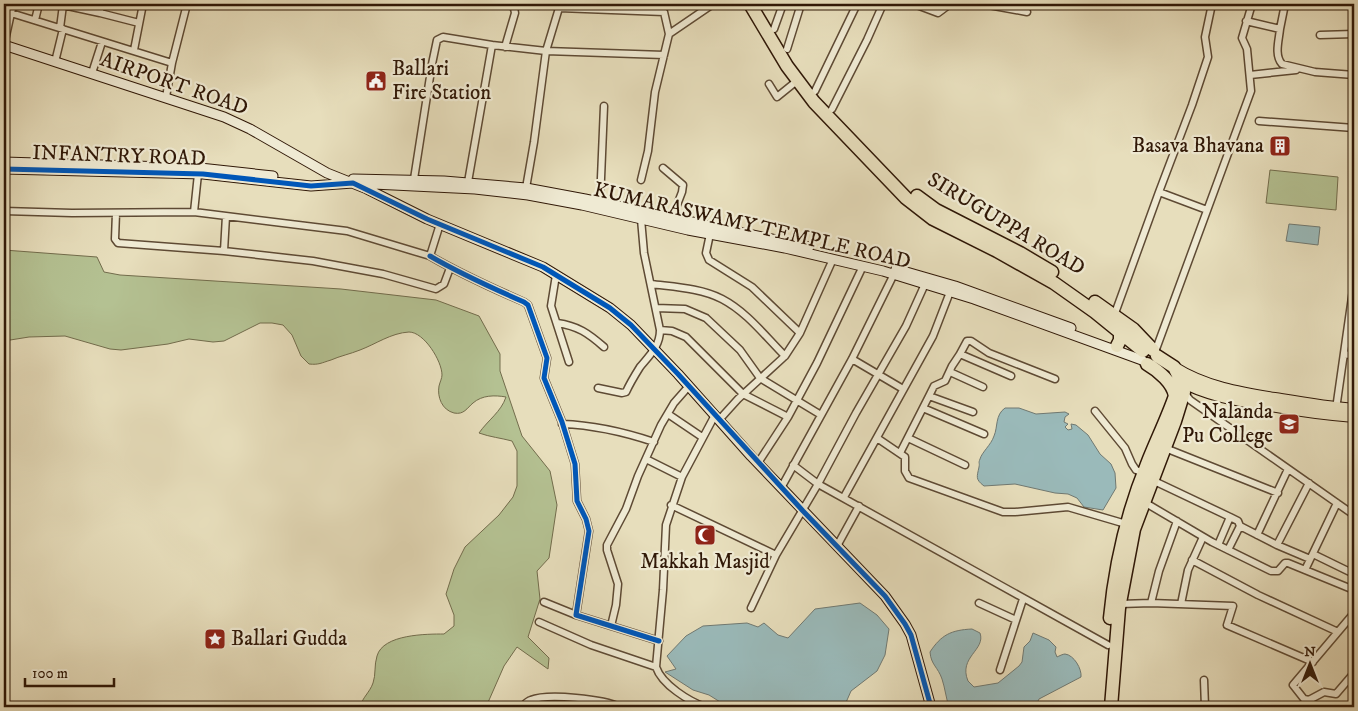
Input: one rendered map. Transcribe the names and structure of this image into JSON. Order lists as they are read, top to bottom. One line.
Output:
{"streets":{"highway":["SIRUGUPPA ROAD"],"main road":["AIRPORT ROAD","INFANTRY ROAD","KUMARASWAMY TEMPLE ROAD"]},"crossings":[["AIRPORT ROAD","INFANTRY ROAD"],["AIRPORT ROAD","KUMARASWAMY TEMPLE ROAD"],["INFANTRY ROAD","KUMARASWAMY TEMPLE ROAD"]],"places":{"public building":["Ballari Fire Station"],"building":["Basava Bhavana"],"school or university":["Nalanda Pu College"],"mosque":["Makkah Masjid"],"place":["Ballari Gudda"]},"scale_bar":"100 m","north":"top"}
